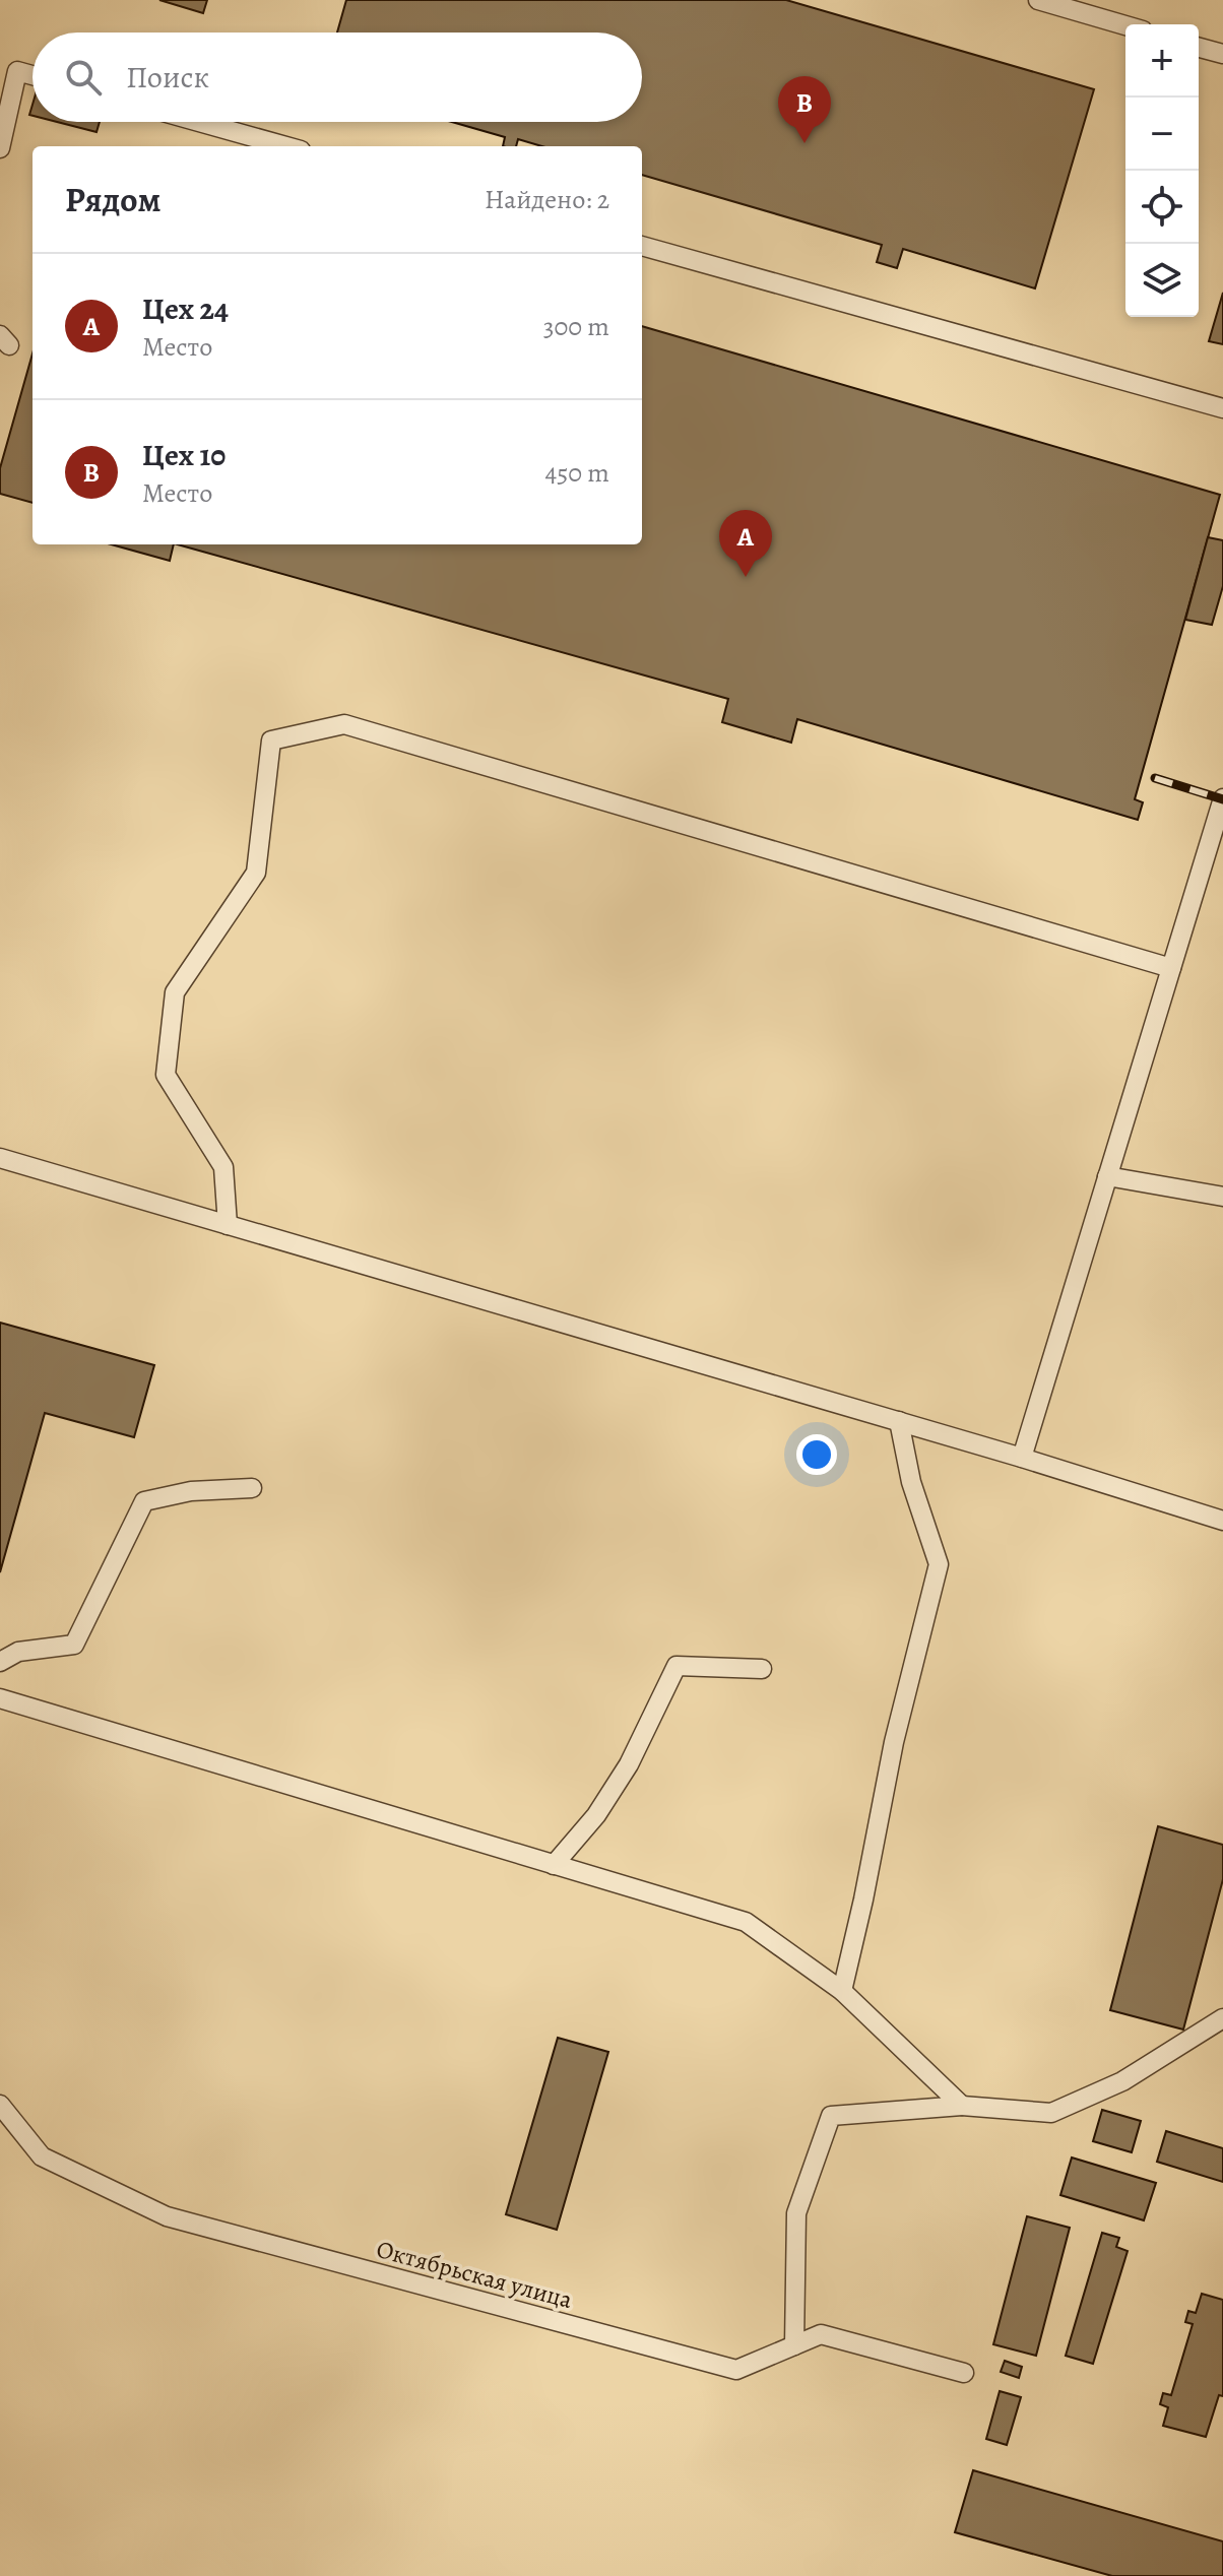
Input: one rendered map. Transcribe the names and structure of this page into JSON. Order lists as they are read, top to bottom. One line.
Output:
{"streets":{"street":["Октябрьская улица"]},"page":{"map_buttons":["+","−"],"search":"Поиск","pins":["B","A"],"heading":["Рядом","Найдено: 2"],"list":[{"mark":"A","name":"Цех 24","note":"Место","value":"300 m"},{"mark":"B","name":"Цех 10","note":"Место","value":"450 m"}]}}
